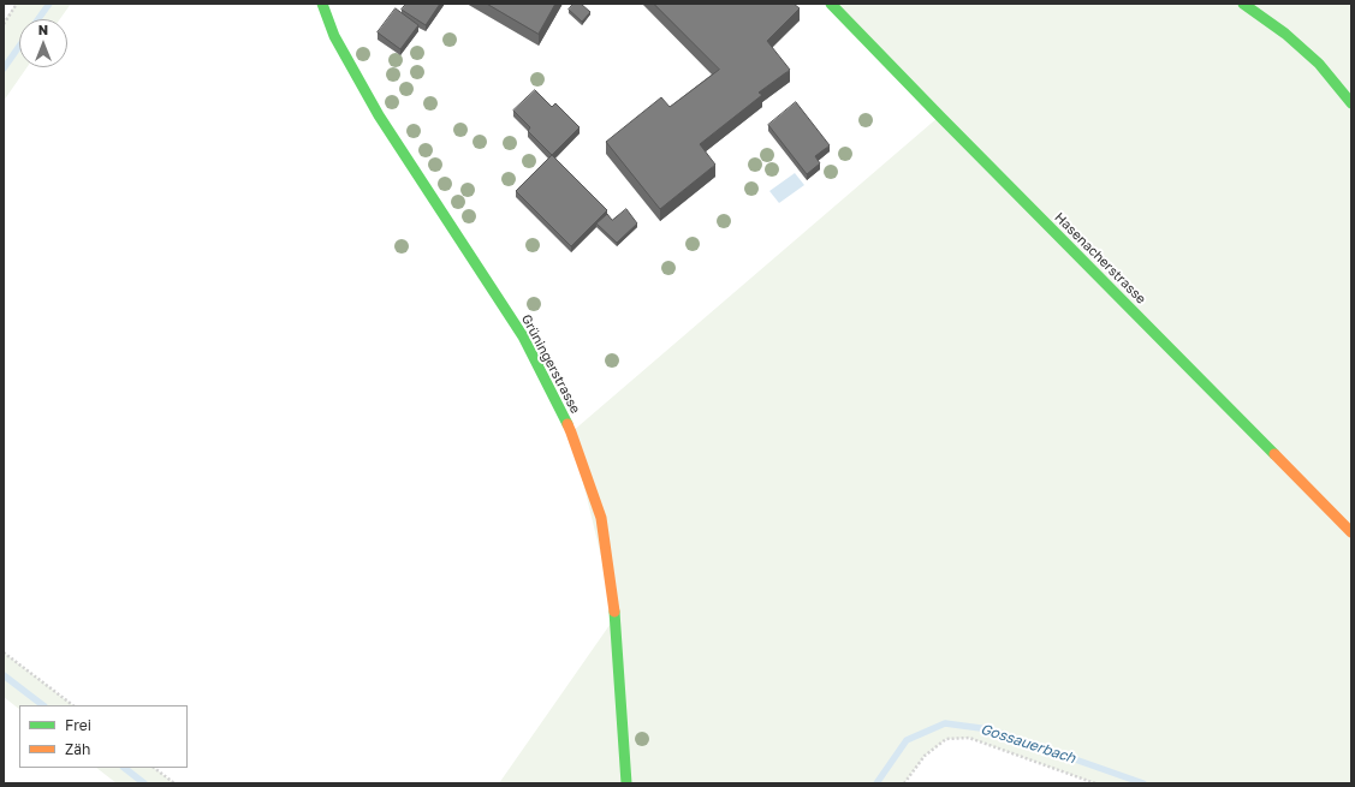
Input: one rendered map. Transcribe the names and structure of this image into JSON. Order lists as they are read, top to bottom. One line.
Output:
{"streets":{"street":["Hasenacherstrasse","Grüningerstrasse"]},"water":["Gossauerbach"],"legend":["Frei","Zäh"],"north":"top"}
